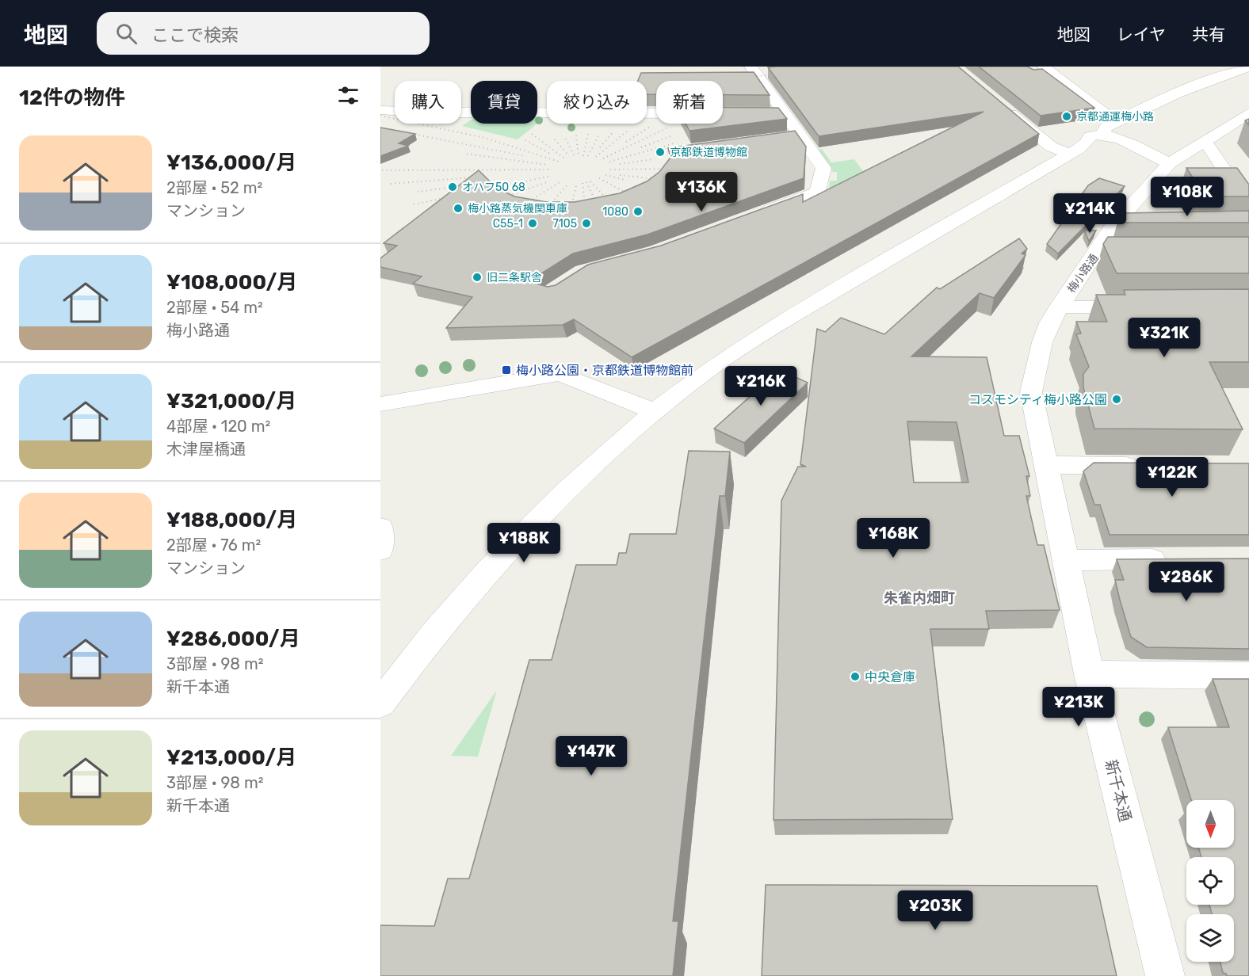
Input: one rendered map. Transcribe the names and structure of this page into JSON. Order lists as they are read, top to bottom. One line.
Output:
{"streets":{"street":["梅小路通","新千本通"]},"crossings":[["梅小路通","新千本通"]],"districts":["朱雀内畑町"],"places":{"other":["京都通運梅小路","京都鉄道博物館","オハフ50 68","梅小路蒸気機関車庫","1080","C55-1","7105","旧二条駅舎","コスモシティ梅小路公園","中央倉庫"],"transit":["梅小路公園・京都鉄道博物館前"]},"north":"bottom","page":{"header":"地図","search":"ここで検索","nav":["地図","レイヤ","共有"],"heading":"12件の物件","chip":["購入","賃貸","絞り込み","新着"],"list":[{"name":"¥136,000/月","note":"2部屋 · 52 m² · マンション"},{"name":"¥108,000/月","note":"2部屋 · 54 m² · 梅小路通"},{"name":"¥321,000/月","note":"4部屋 · 120 m² · 木津屋橋通"},{"name":"¥188,000/月","note":"2部屋 · 76 m² · マンション"},{"name":"¥286,000/月","note":"3部屋 · 98 m² · 新千本通"},{"name":"¥213,000/月","note":"3部屋 · 98 m² · 新千本通"}],"price":["¥136K","¥108K","¥214K","¥321K","¥216K","¥122K","¥168K","¥188K","¥286K","¥213K","¥147K","¥203K"]}}
